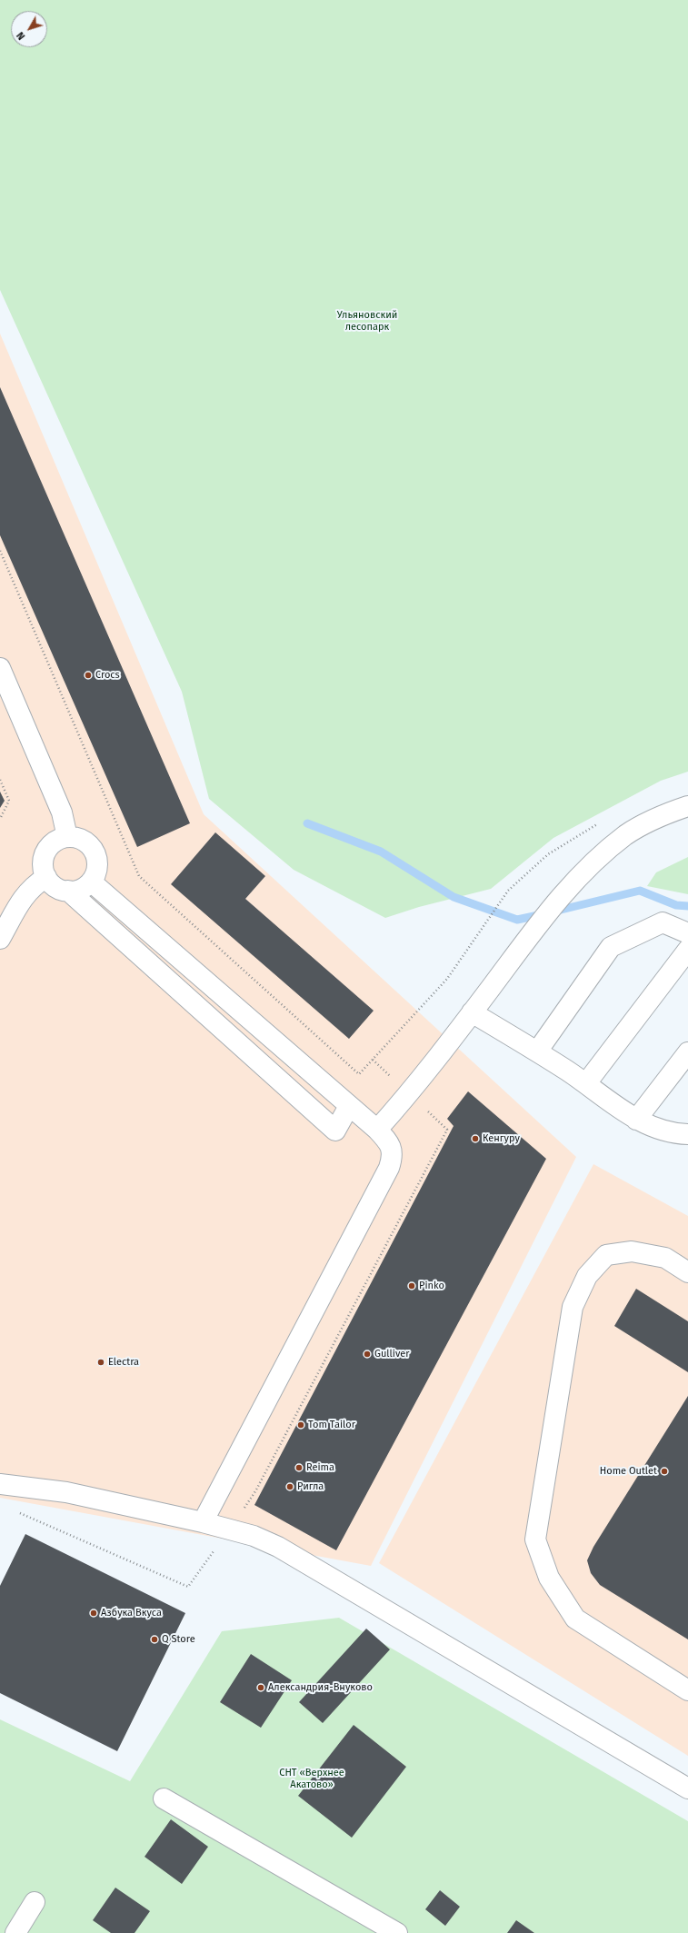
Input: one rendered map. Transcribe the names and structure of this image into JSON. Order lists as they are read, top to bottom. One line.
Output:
{"parks":["Ульяновский лесопарк","СНТ «Верхнее Акатово»"],"places":["Crocs","Кенгуру","Pinko","Gulliver","Electra","Tom Tailor","Reima","Home Outlet","Ригла","Азбука Вкуса","Q Store","Александрия-Внуково"],"north":"bottom left"}
